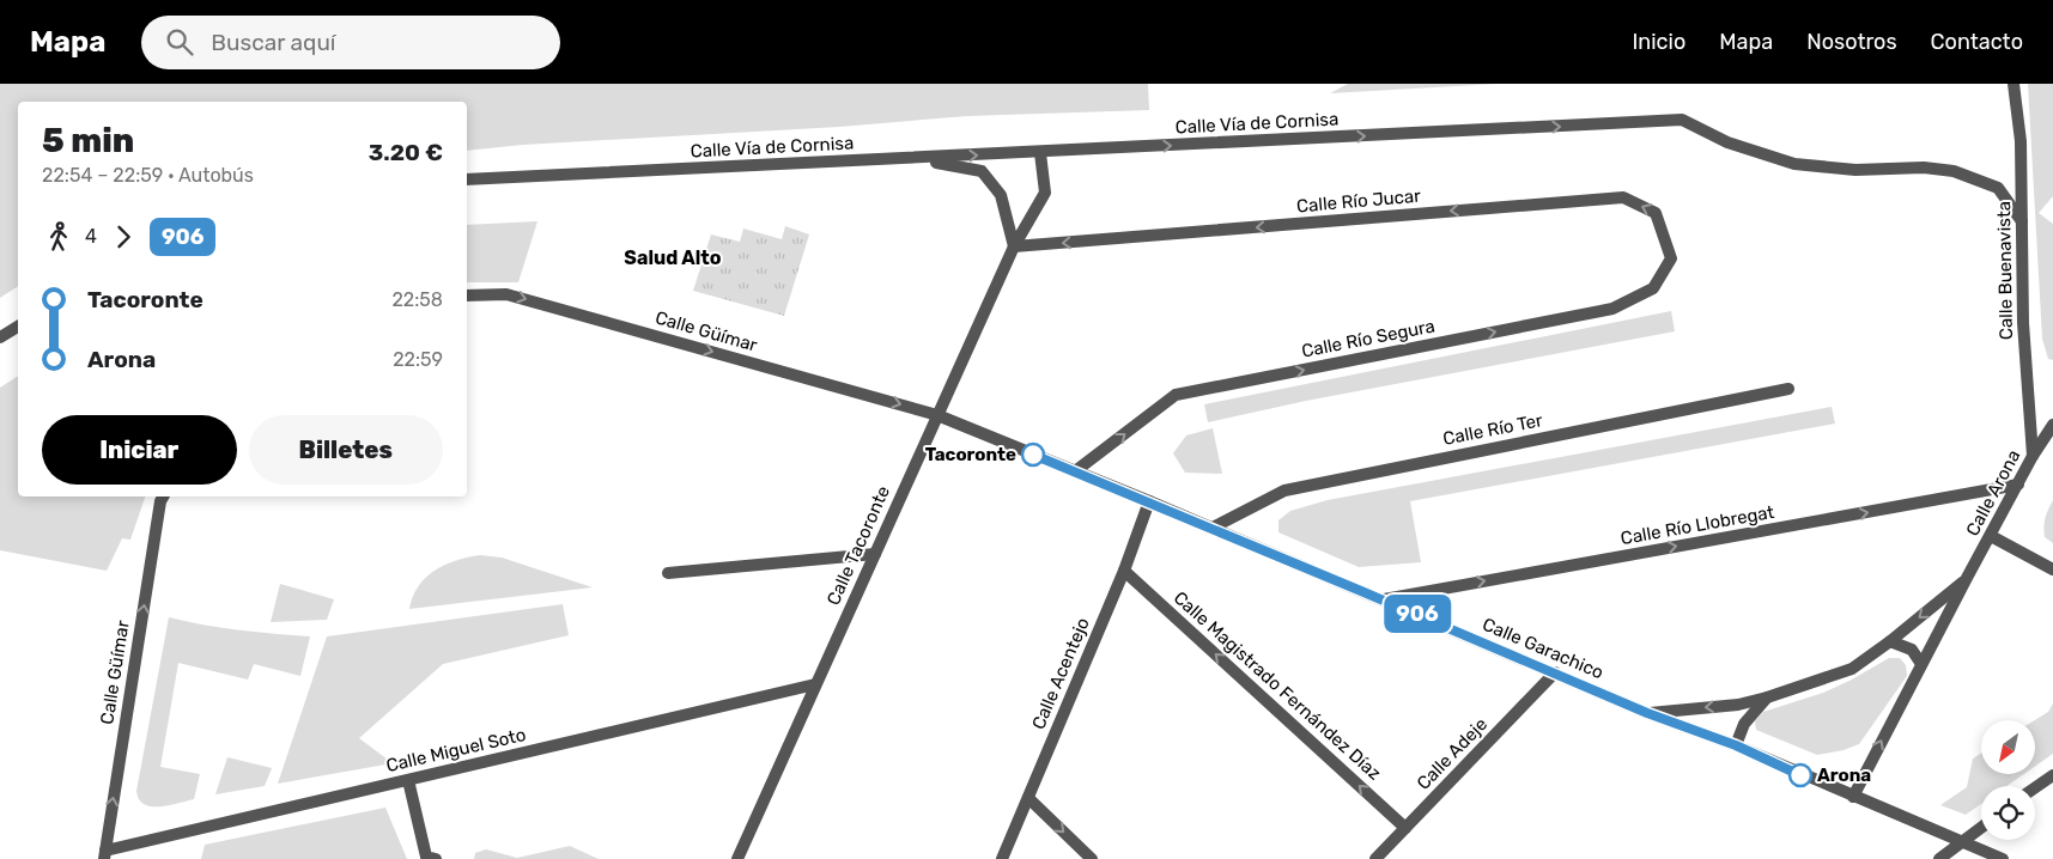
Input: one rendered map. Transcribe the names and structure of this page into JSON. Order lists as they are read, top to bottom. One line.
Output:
{"streets":{"street":["Calle Vía de Cornisa","Calle Río Jucar","Calle Buenavista","Calle Güímar","Calle Río Segura","Calle Río Ter","Calle Arona","Calle Río Llobregat","Calle Tacoronte","Calle Garachico","Calle Acentejo","Calle Magistrado Fernández Díaz","Calle Miguel Soto","Calle Adeje"]},"crossings":[["Calle Vía de Cornisa","Calle Buenavista"],["Calle Vía de Cornisa","Calle Tacoronte"],["Calle Río Jucar","Calle Río Segura"],["Calle Río Jucar","Calle Tacoronte"],["Calle Buenavista","Calle Arona"],["Calle Güímar","Calle Tacoronte"],["Calle Güímar","Calle Garachico"],["Calle Güímar","Calle Miguel Soto"],["Calle Río Segura","Calle Garachico"],["Calle Río Ter","Calle Garachico"],["Calle Arona","Calle Río Llobregat"],["Calle Arona","Calle Garachico"],["Calle Río Llobregat","Calle Garachico"],["Calle Tacoronte","Calle Garachico"],["Calle Tacoronte","Calle Miguel Soto"],["Calle Garachico","Calle Acentejo"],["Calle Garachico","Calle Adeje"],["Calle Acentejo","Calle Magistrado Fernández Díaz"],["Calle Magistrado Fernández Díaz","Calle Adeje"]],"one_way":["Calle Vía de Cornisa","Calle Río Jucar","Calle Río Segura","Calle Río Llobregat","Calle Magistrado Fernández Díaz"],"districts":["Salud Alto"],"places":["Tacoronte","Arona"],"lines":["bus line 906"],"north":"bottom left","page":{"header":"Mapa","search":"Buscar aquí","nav":["Inicio","Mapa","Nosotros","Contacto"],"on_map":"906","heading":["5 min","22:54 – 22:59 · Autobús","3.20 €"],"legs":["4","906"],"list":[{"name":"Tacoronte","value":"22:58"},{"name":"Arona","value":"22:59"}],"buttons":["Iniciar","Billetes"]}}
